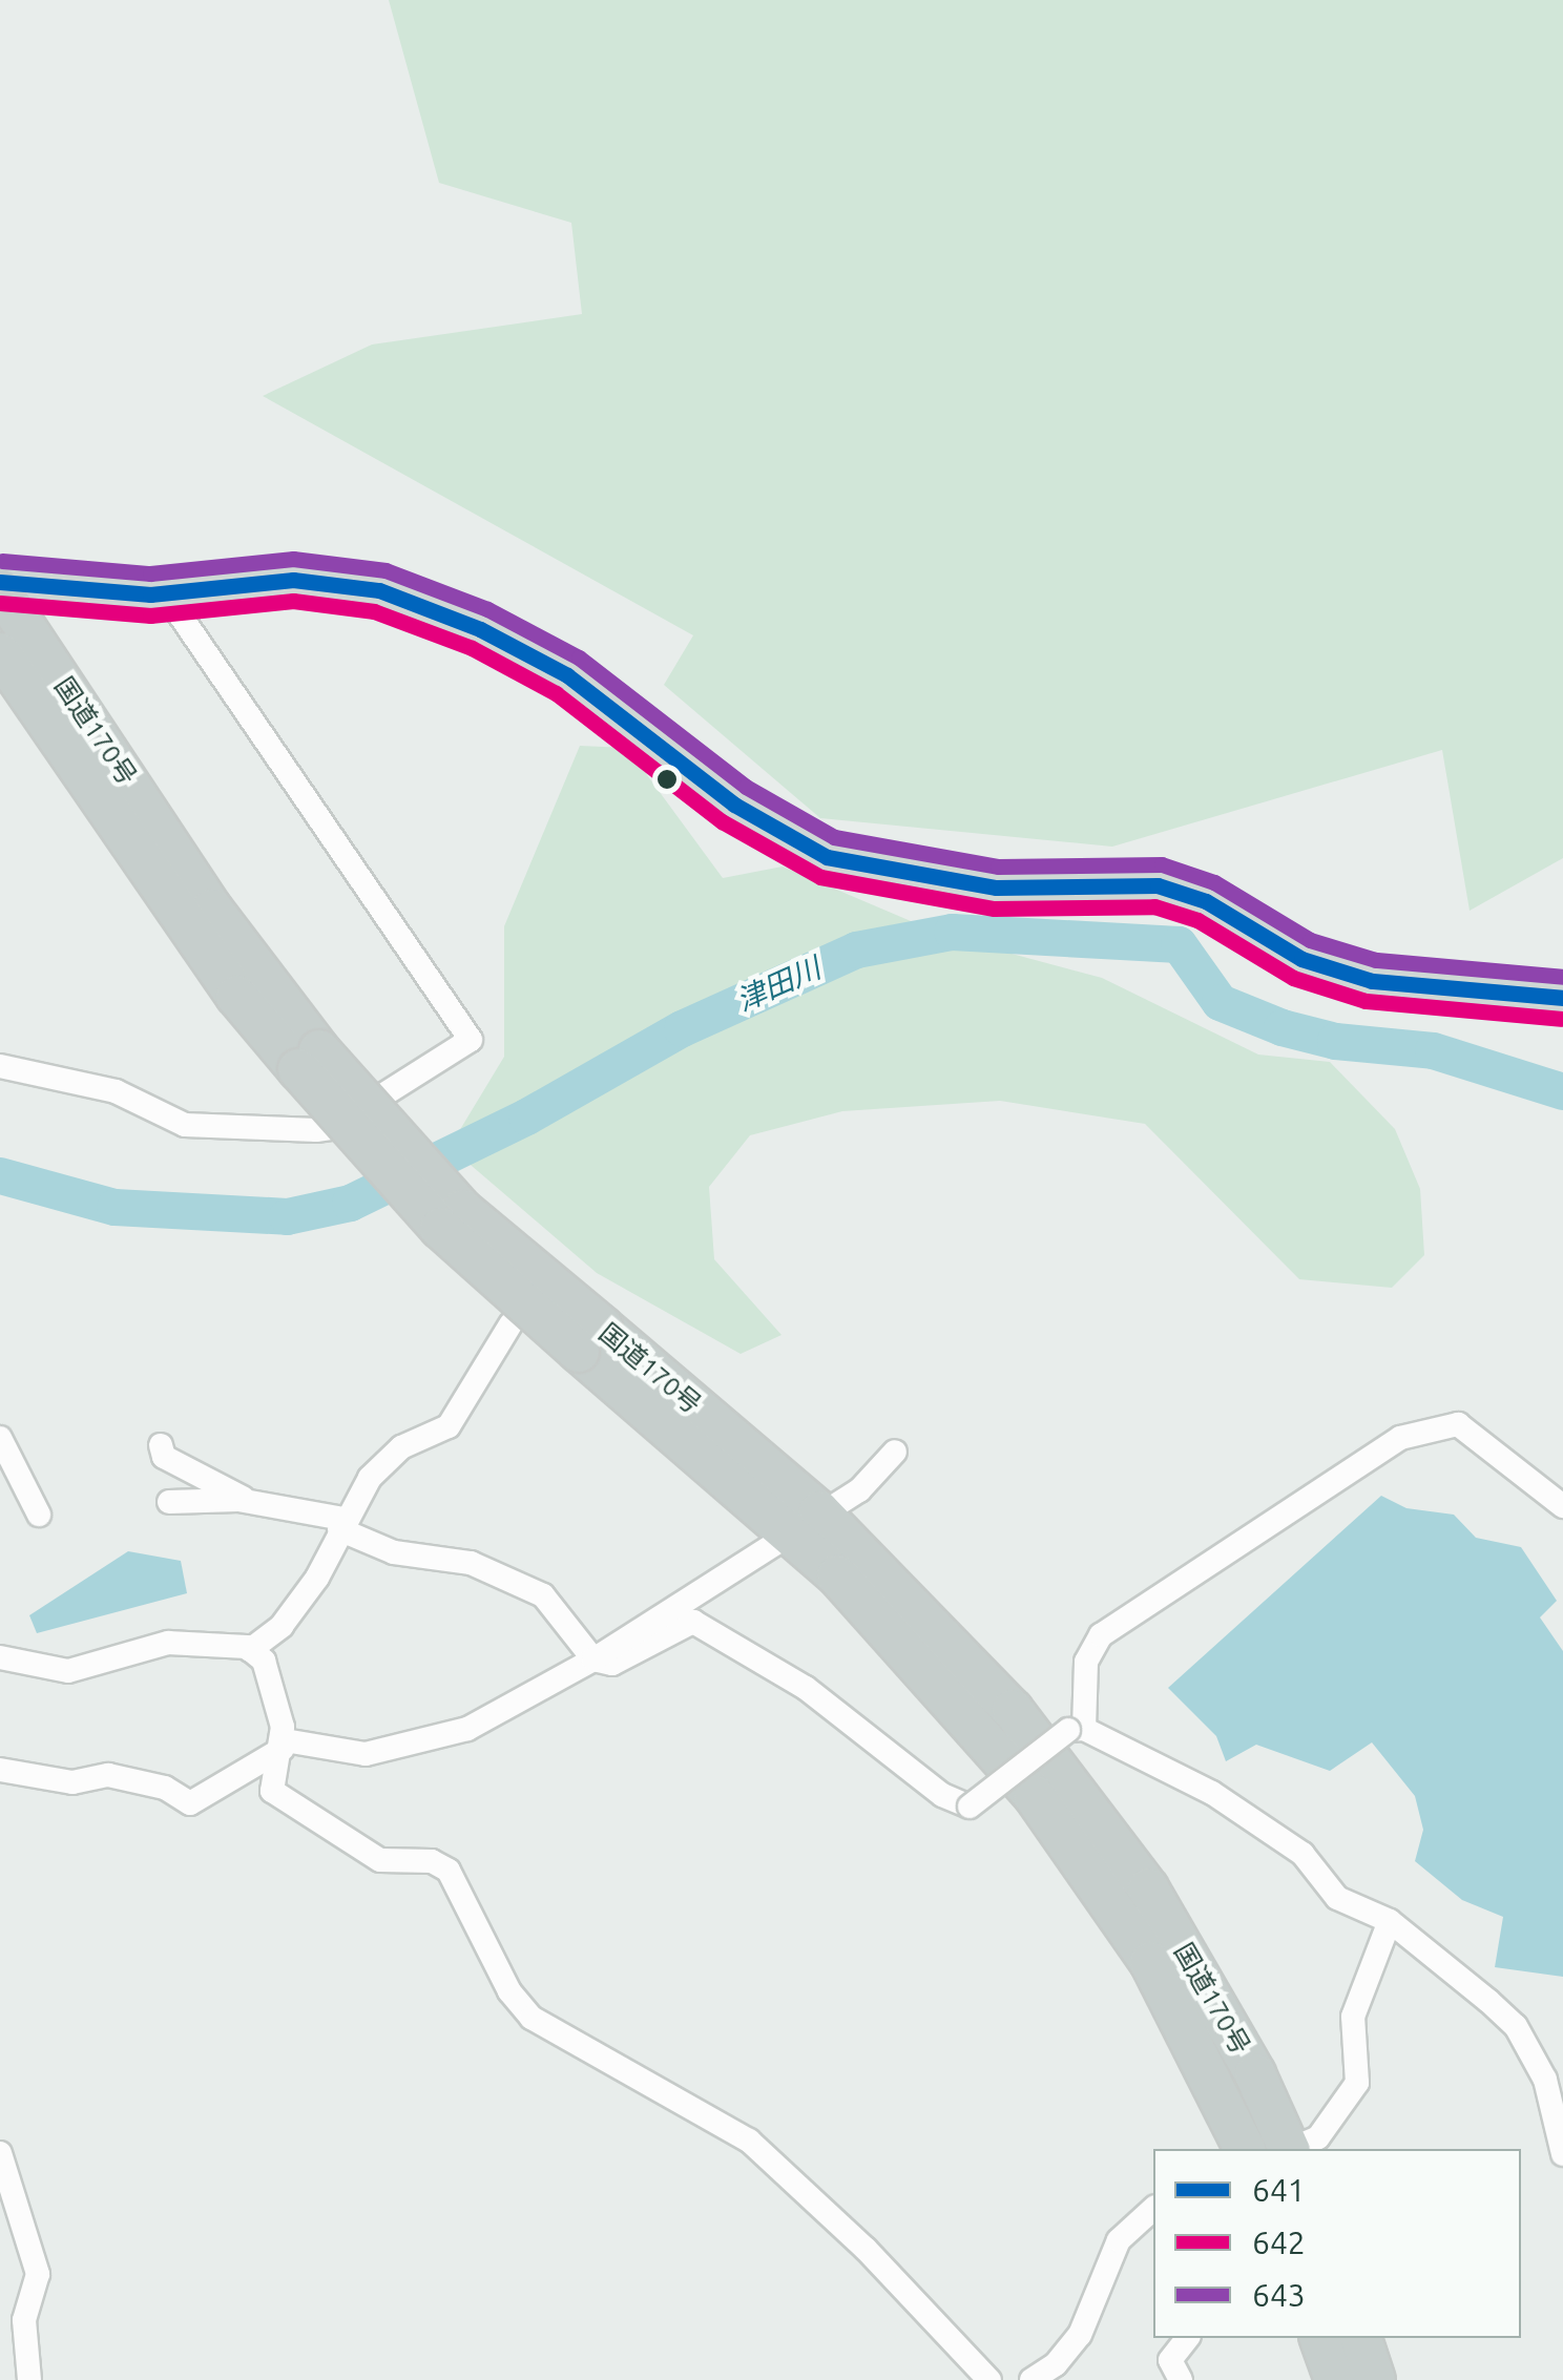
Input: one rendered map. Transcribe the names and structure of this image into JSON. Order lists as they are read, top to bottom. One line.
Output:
{"streets":{"highway":["国道170号"]},"water":["津田川"],"lines":["transit line 643","transit line 641","transit line 642"],"legend":["641","642","643"]}
